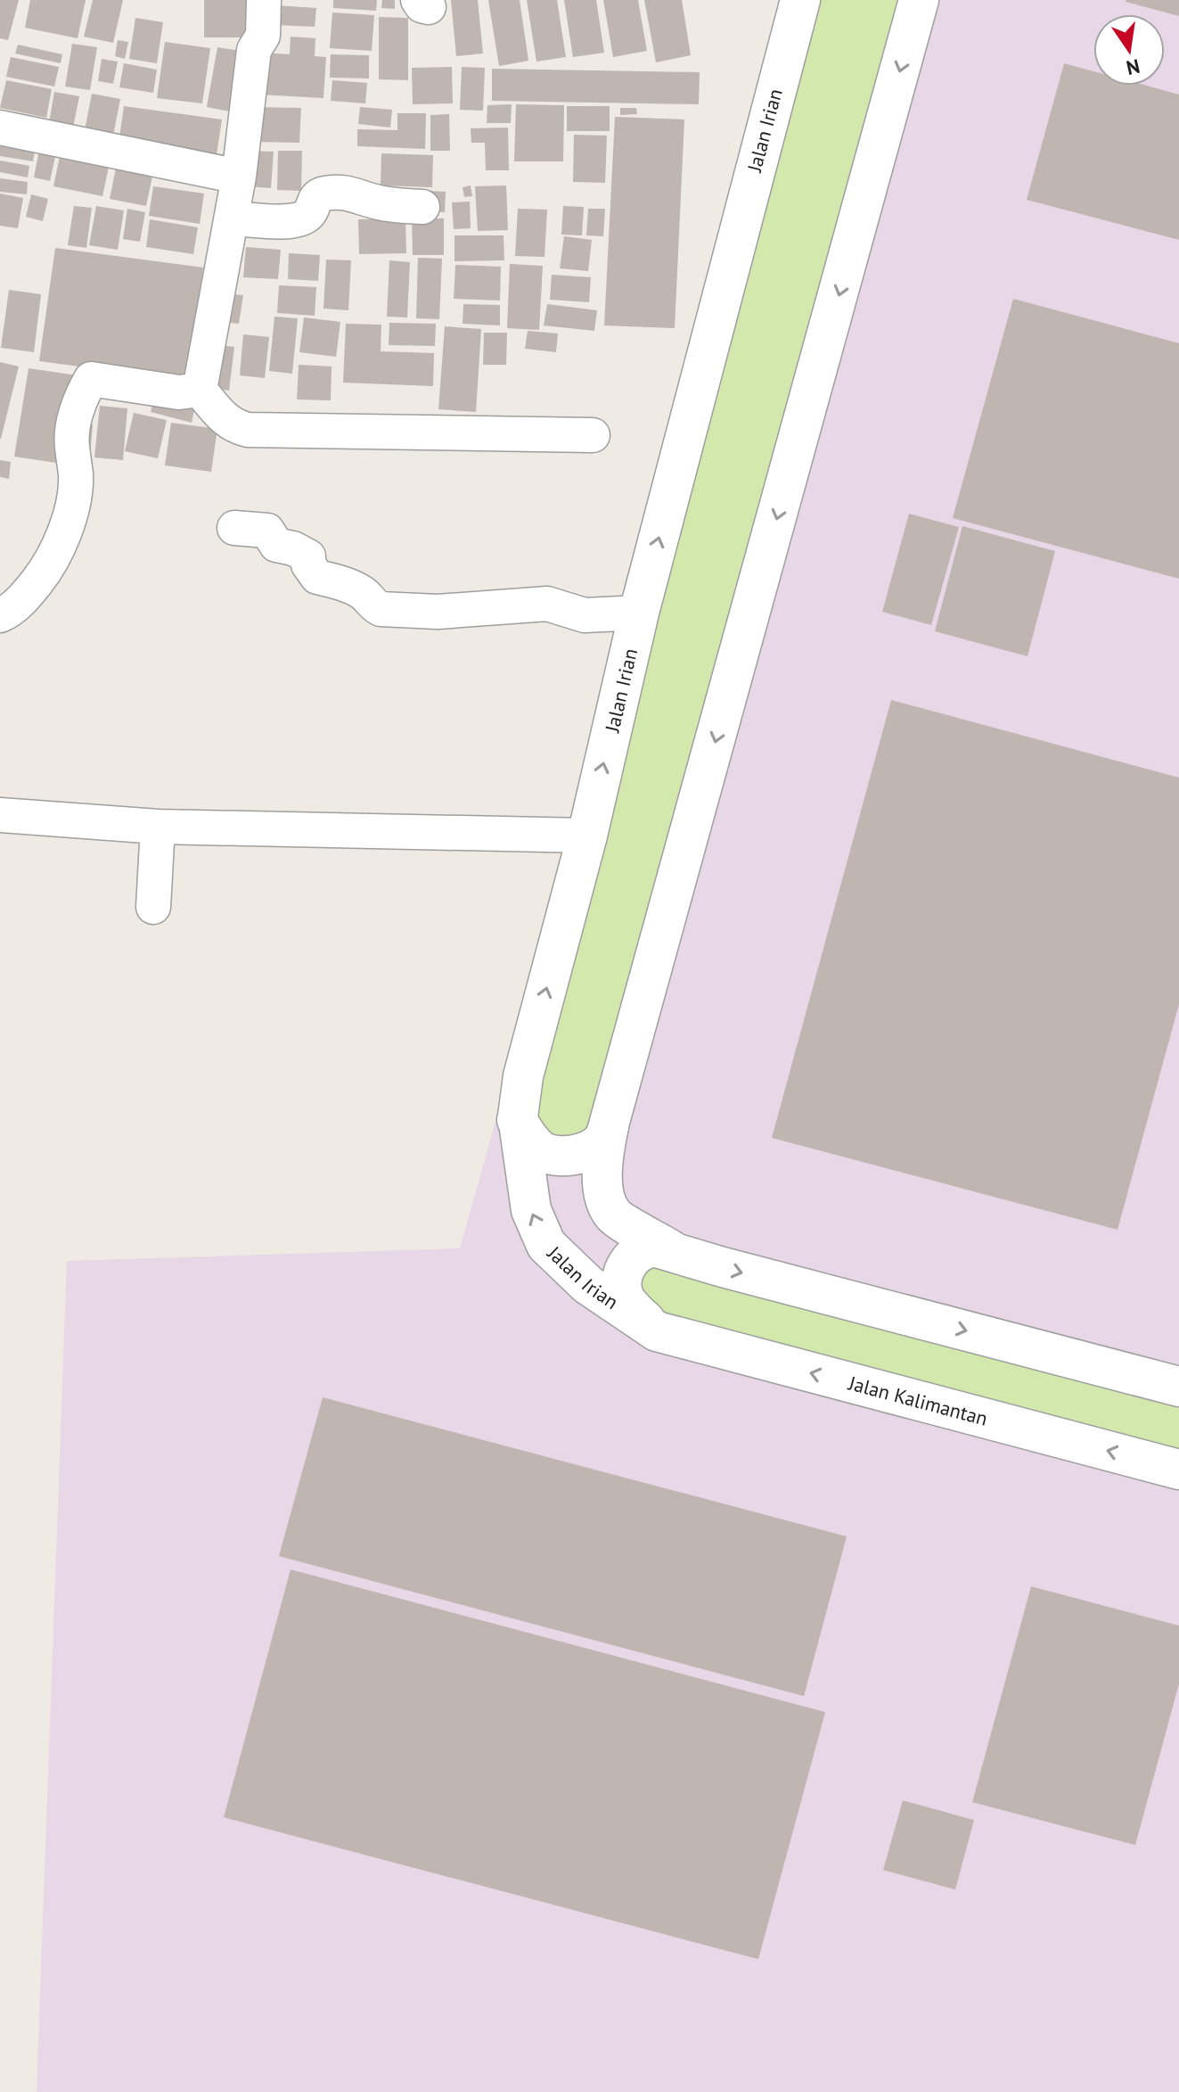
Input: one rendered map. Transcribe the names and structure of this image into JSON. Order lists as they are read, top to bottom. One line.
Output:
{"streets":{"street":["Jalan Irian","Jalan Kalimantan"]},"crossings":[["Jalan Irian","Jalan Kalimantan"]],"north":"bottom"}
